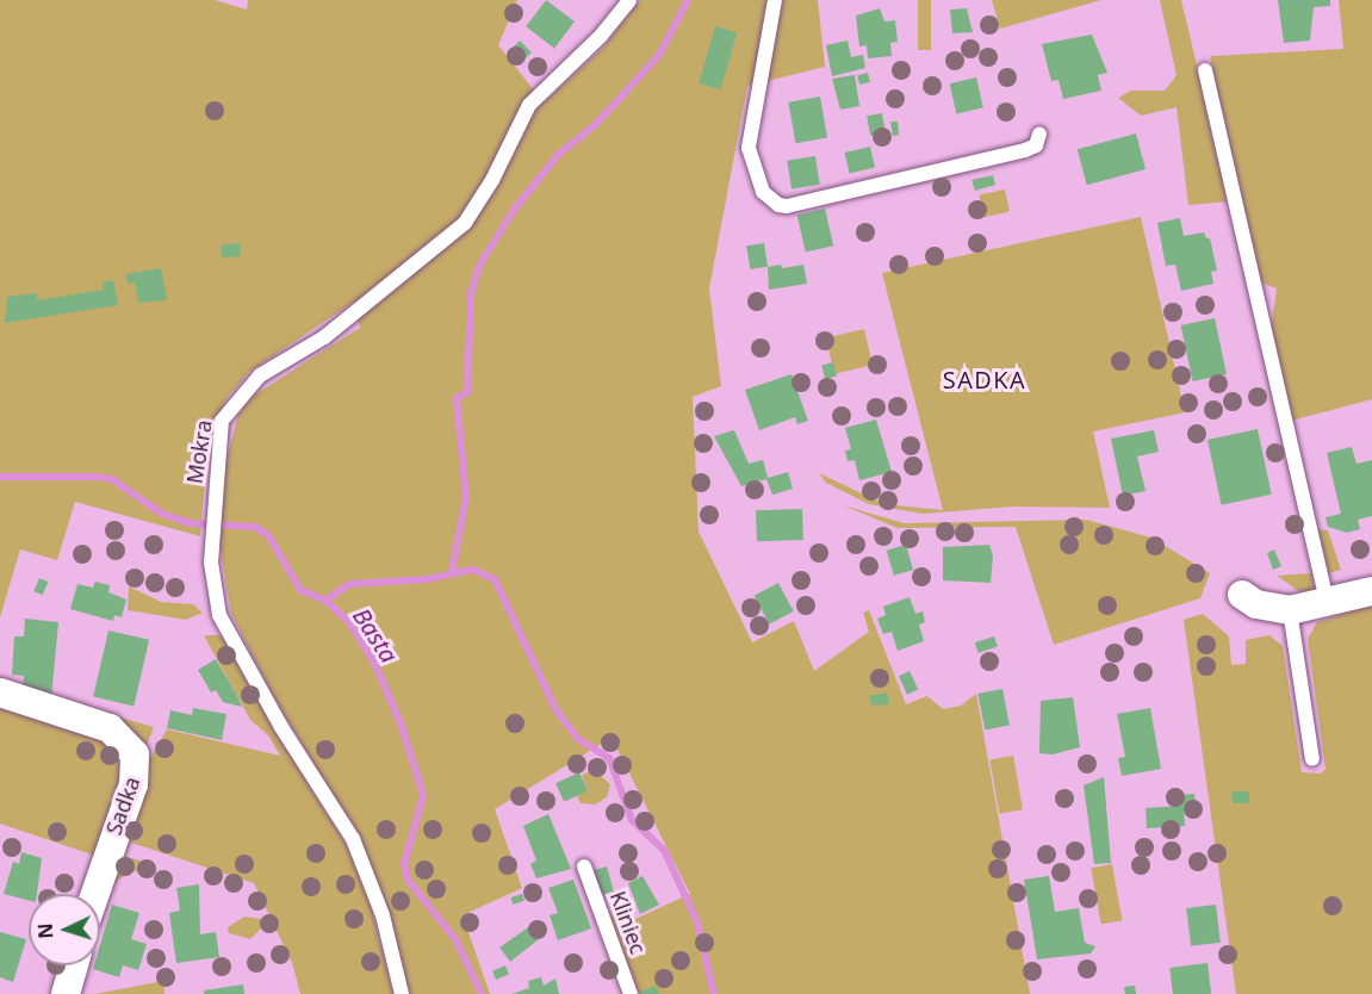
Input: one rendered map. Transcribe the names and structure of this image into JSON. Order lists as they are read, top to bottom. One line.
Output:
{"streets":{"street":["Sadka"],"lane":["Mokra","Kliniec"]},"districts":["SADKA"],"water":["Basta"],"north":"left"}
